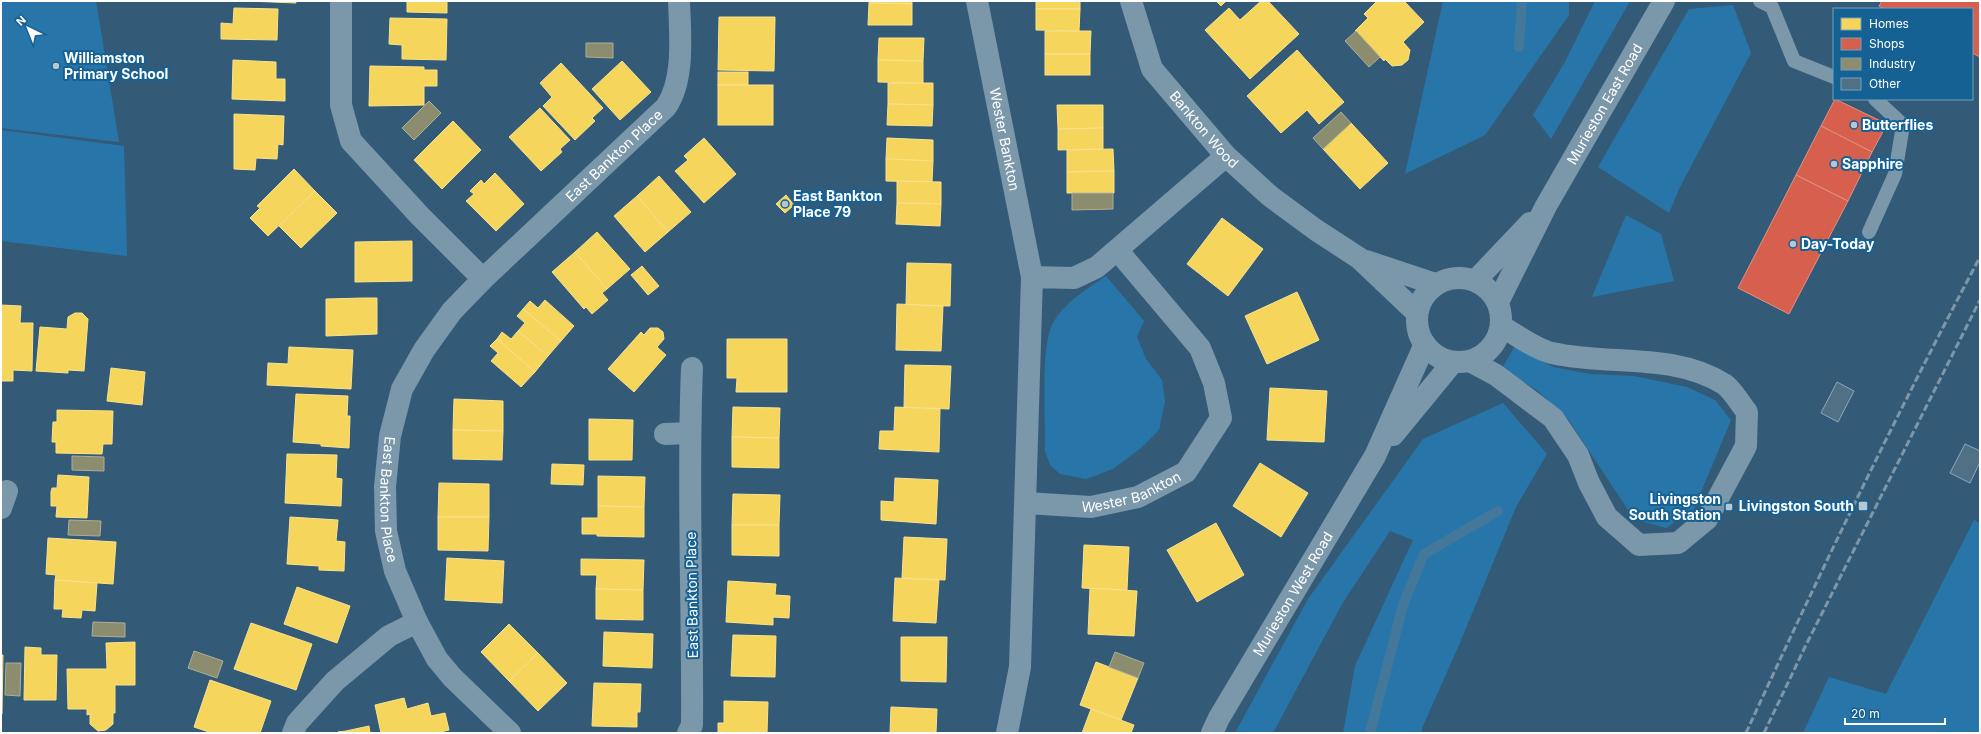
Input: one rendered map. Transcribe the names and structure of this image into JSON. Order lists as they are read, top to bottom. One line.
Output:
{"streets":{"street":["Murieston East Road","Bankton Wood","Wester Bankton","East Bankton Place","Murieston West Road"]},"crossings":[["Murieston East Road","Murieston West Road"]],"places":{"other":["Williamston Primary School","Butterflies","Sapphire","East Bankton Place 79","Day-Today"],"transit":["Livingston South","Livingston South Station"]},"legend":["Homes","Shops","Industry","Other"],"scale_bar":"20 m","north":"top left"}
